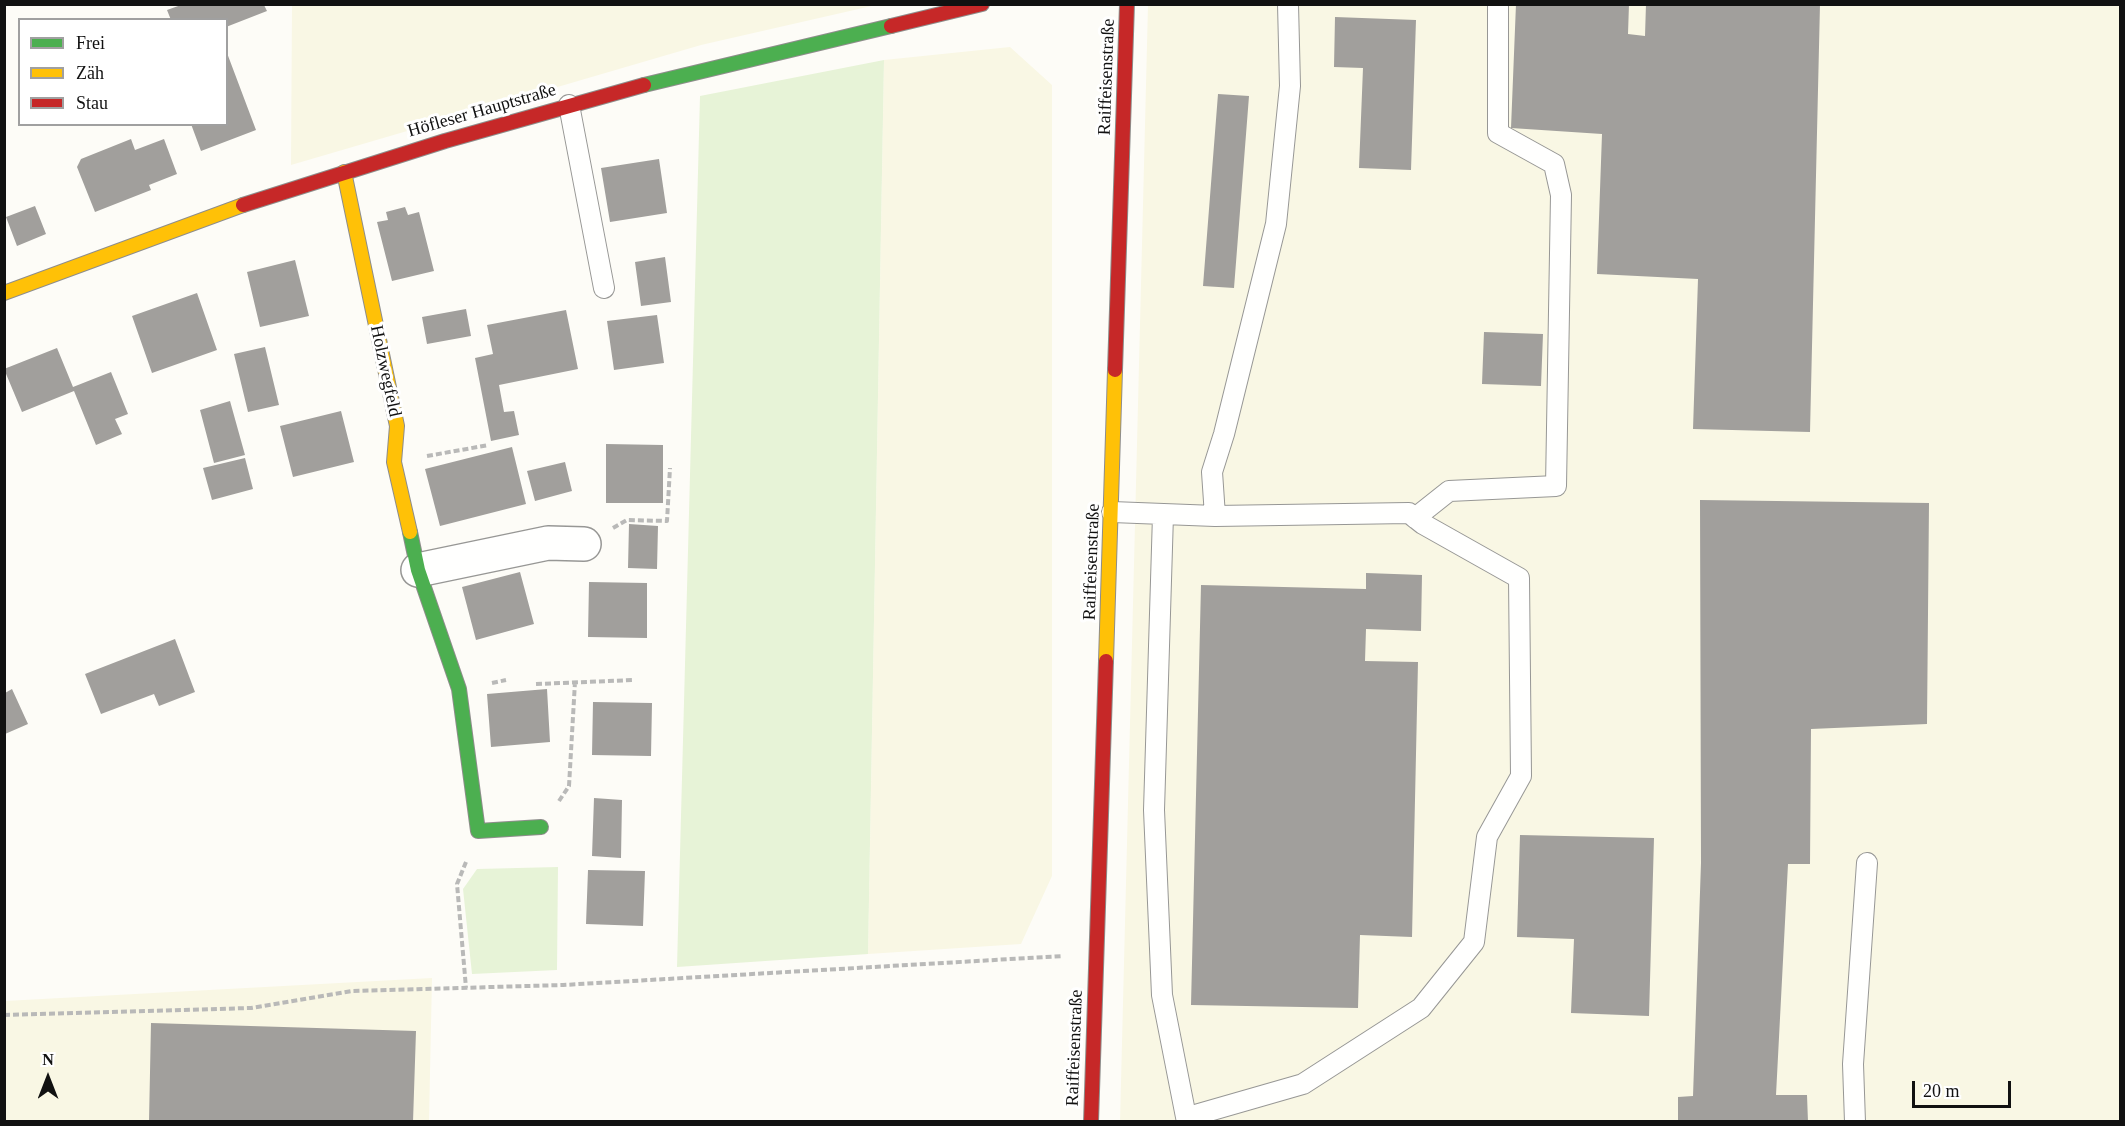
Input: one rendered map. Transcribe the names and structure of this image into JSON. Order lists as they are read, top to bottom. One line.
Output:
{"streets":{"street":["Raiffeisenstraße","Höfleser Hauptstraße","Holzwegfeld"]},"crossings":[["Höfleser Hauptstraße","Holzwegfeld"]],"legend":["Frei","Zäh","Stau"],"scale_bar":"20 m","north":"top"}
